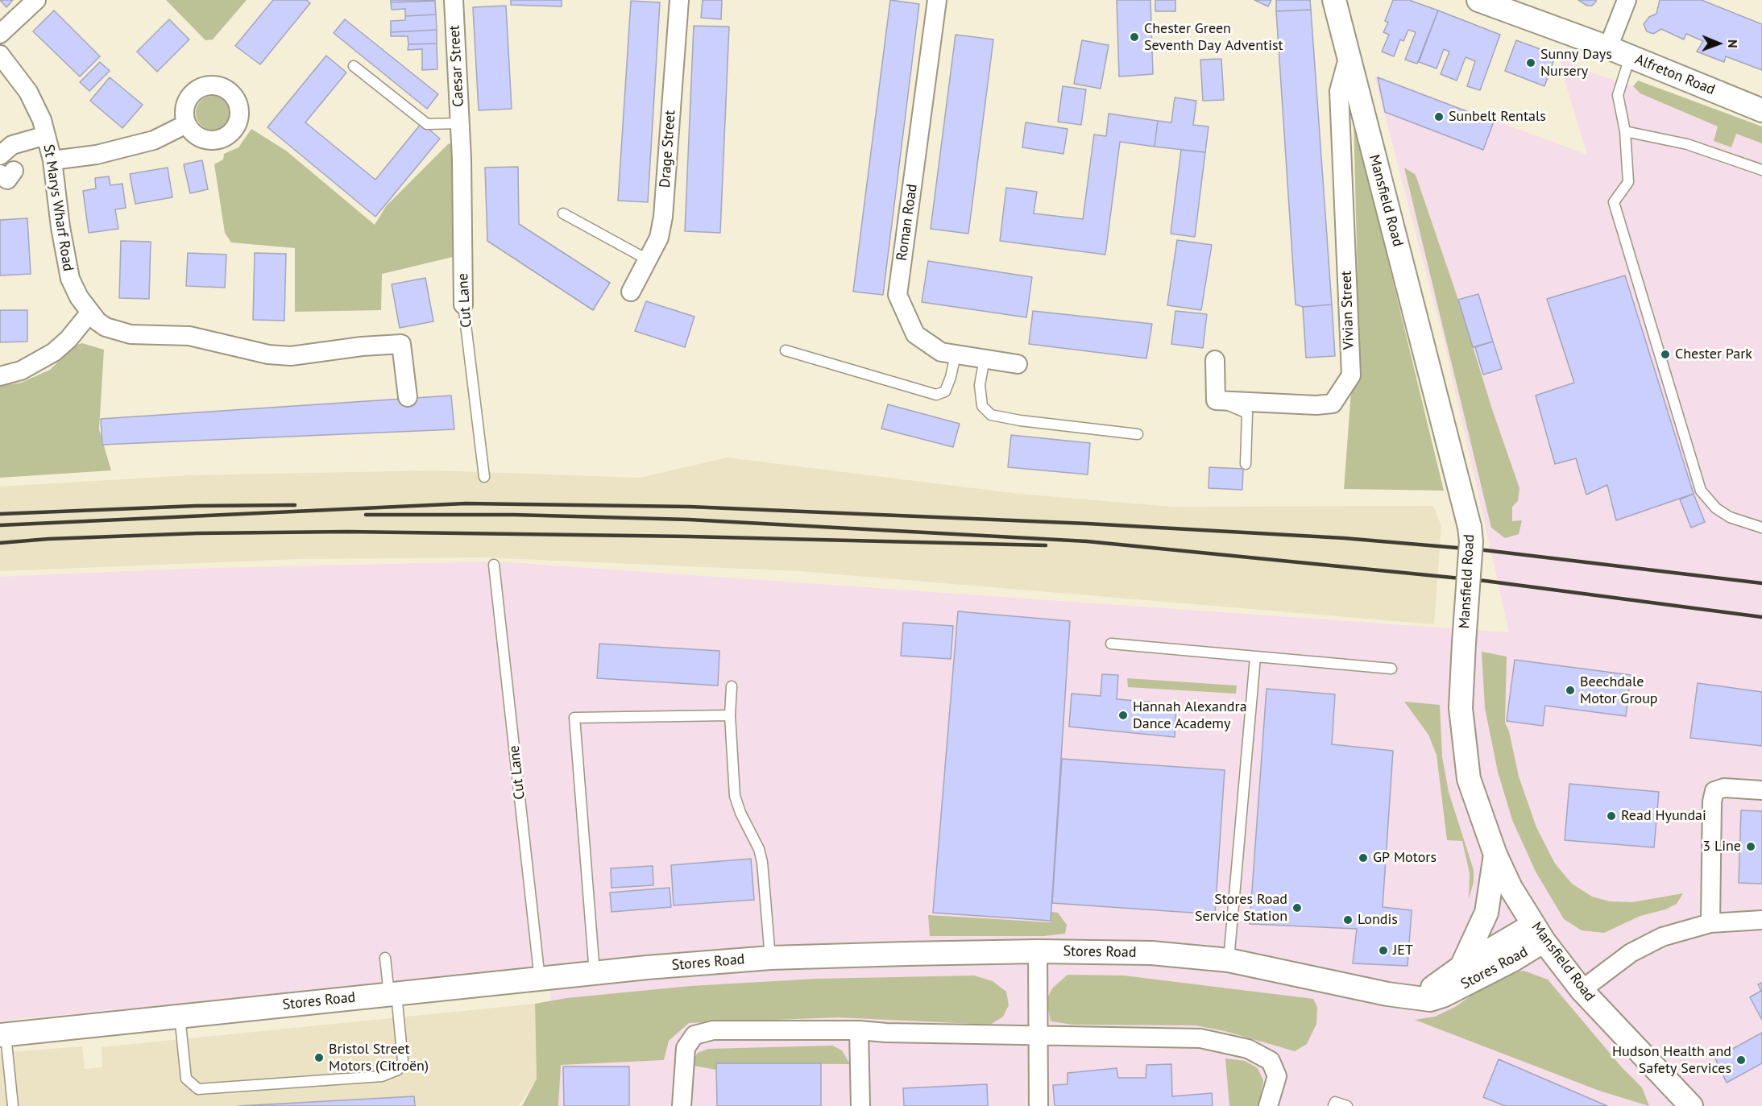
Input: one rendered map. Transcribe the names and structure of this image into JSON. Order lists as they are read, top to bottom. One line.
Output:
{"streets":{"street":["Caesar Street","Alfreton Road","Drage Street","Mansfield Road","St Marys Wharf Road","Roman Road","Cut Lane","Vivian Street","Stores Road"]},"crossings":[["Caesar Street","Cut Lane"],["Mansfield Road","Vivian Street"],["Mansfield Road","Stores Road"],["Cut Lane","Stores Road"]],"places":["Chester Green Seventh Day Adventist","Sunny Days Nursery","Sunbelt Rentals","Chester Park","Beechdale Motor Group","Hannah Alexandra Dance Academy","Read Hyundai","3 Line","GP Motors","Stores Road Service Station","Londis","JET","Bristol Street Motors (Citroën)","Hudson Health and Safety Services"],"north":"right"}
